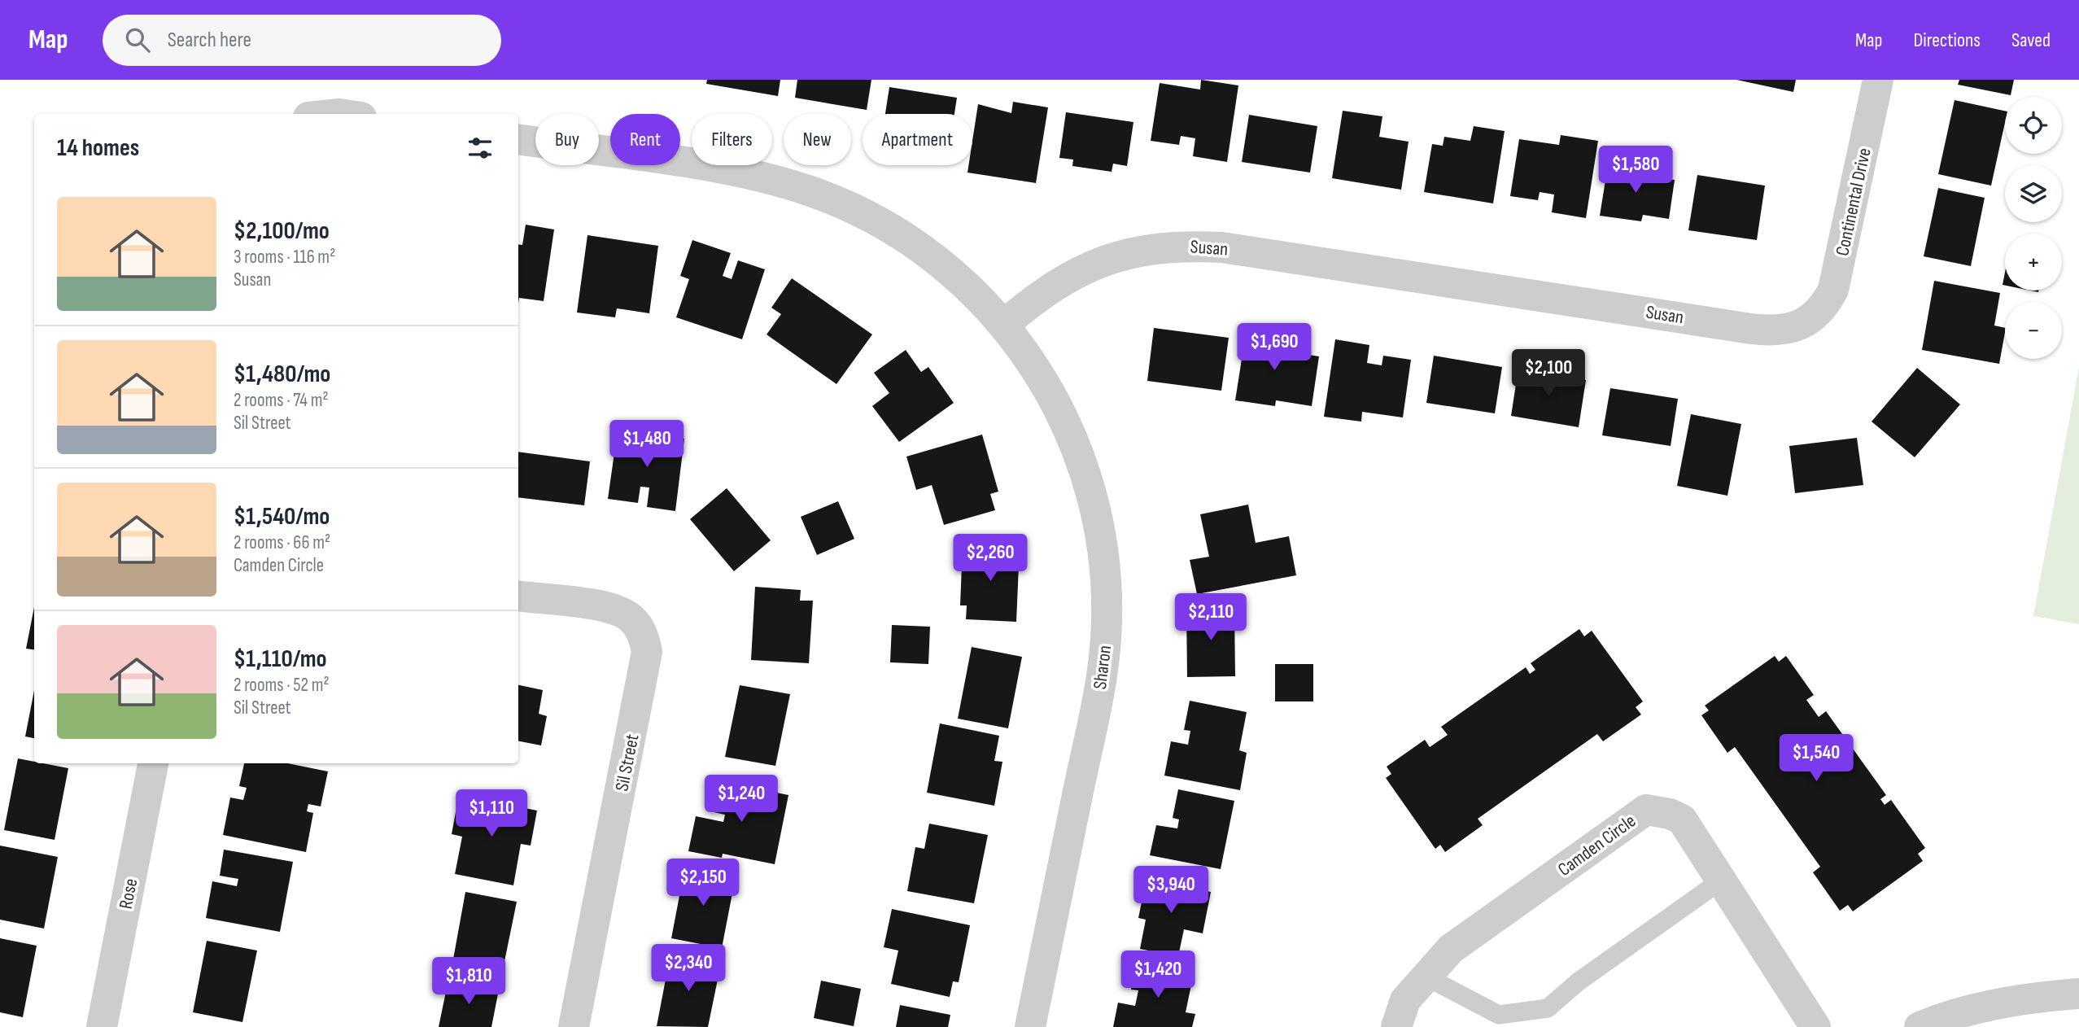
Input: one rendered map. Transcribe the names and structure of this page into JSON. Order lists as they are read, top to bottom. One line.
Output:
{"streets":{"street":["Continental Drive","Susan","Sharon","Sil Street","Camden Circle","Rose"]},"crossings":[["Continental Drive","Susan"],["Susan","Sharon"]],"page":{"header":"Map","search":"Search here","nav":["Map","Directions","Saved"],"map_buttons":["+","−"],"chip":["Buy","Rent","Filters","New","Apartment"],"heading":"14 homes","price":["$1,580","$1,690","$2,100","$1,480","$2,260","$2,110","$1,540","$1,240","$1,110","$2,150","$3,940","$2,340","$1,420","$1,810"],"list":[{"name":"$2,100/mo","note":"3 rooms · 116 m² · Susan"},{"name":"$1,480/mo","note":"2 rooms · 74 m² · Sil Street"},{"name":"$1,540/mo","note":"2 rooms · 66 m² · Camden Circle"},{"name":"$1,110/mo","note":"2 rooms · 52 m² · Sil Street"}]}}
